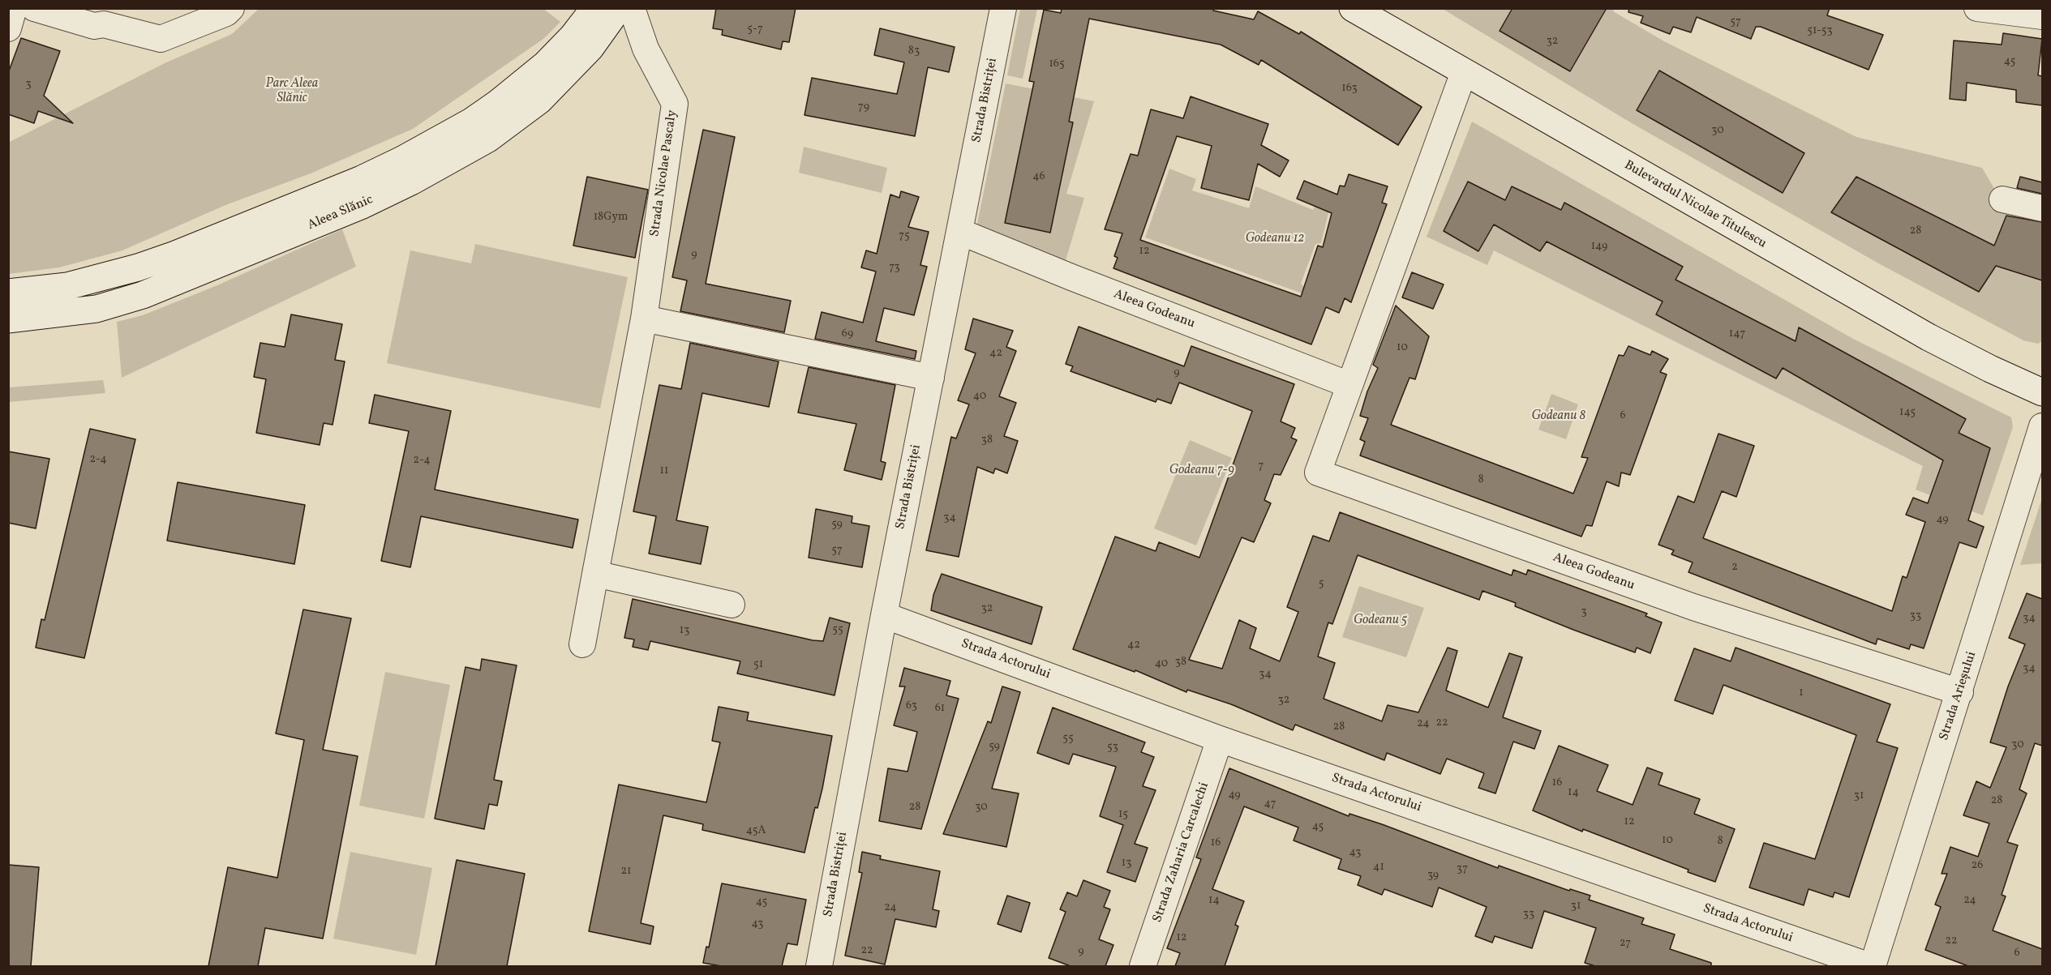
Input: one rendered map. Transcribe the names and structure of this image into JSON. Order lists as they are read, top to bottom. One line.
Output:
{"streets":{"main road":["Bulevardul Nicolae Titulescu","Aleea Slănic"],"street":["Strada Bistriței","Strada Nicolae Pascaly","Aleea Godeanu","Strada Actorului","Strada Arieșului","Strada Zaharia Carcalechi"]},"crossings":[["Strada Bistriței","Aleea Godeanu"],["Strada Bistriței","Strada Actorului"],["Bulevardul Nicolae Titulescu","Aleea Godeanu"],["Aleea Godeanu","Strada Arieșului"],["Strada Actorului","Strada Arieșului"],["Strada Actorului","Strada Zaharia Carcalechi"]],"parks":["Parc Aleea Slănic","Godeanu 12","Godeanu 8","Godeanu 7-9","Godeanu 5"],"house_numbers":["57","5-7","51-53","32","83","45","165","3","163","79","30","46","18Gym","28","75","149","12","9","73","69","147","10","42","9","40","145","6","38","2-4","2-4","7","11","8","34","49","59","57","2","5","32","3","33","34","55","13","42","38","40","51","34","34","1","32","63","61","22","24","28","55","30","59","53","16","14","49","31","28","47","28","30","15","12","45","45A","10","8","16","43","13","26","41","37","21","39","14","24","45","31","24","33","43","12","22","27","22","9","6"]}
